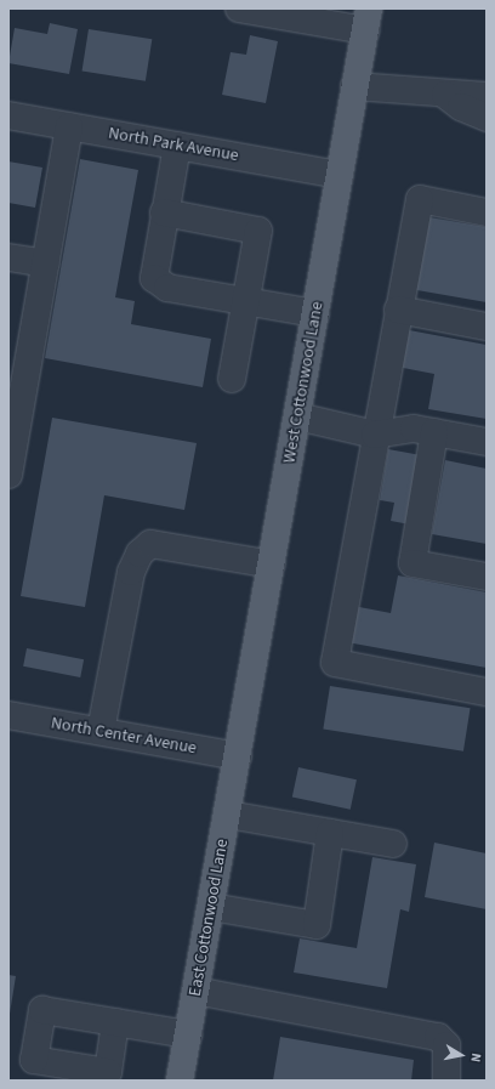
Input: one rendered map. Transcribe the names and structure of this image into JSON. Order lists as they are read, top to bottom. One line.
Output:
{"streets":{"main road":["West Cottonwood Lane","East Cottonwood Lane"],"street":["North Park Avenue","North Center Avenue"]},"crossings":[["North Park Avenue","West Cottonwood Lane"],["West Cottonwood Lane","North Center Avenue"],["West Cottonwood Lane","East Cottonwood Lane"],["North Center Avenue","East Cottonwood Lane"]],"north":"right"}
